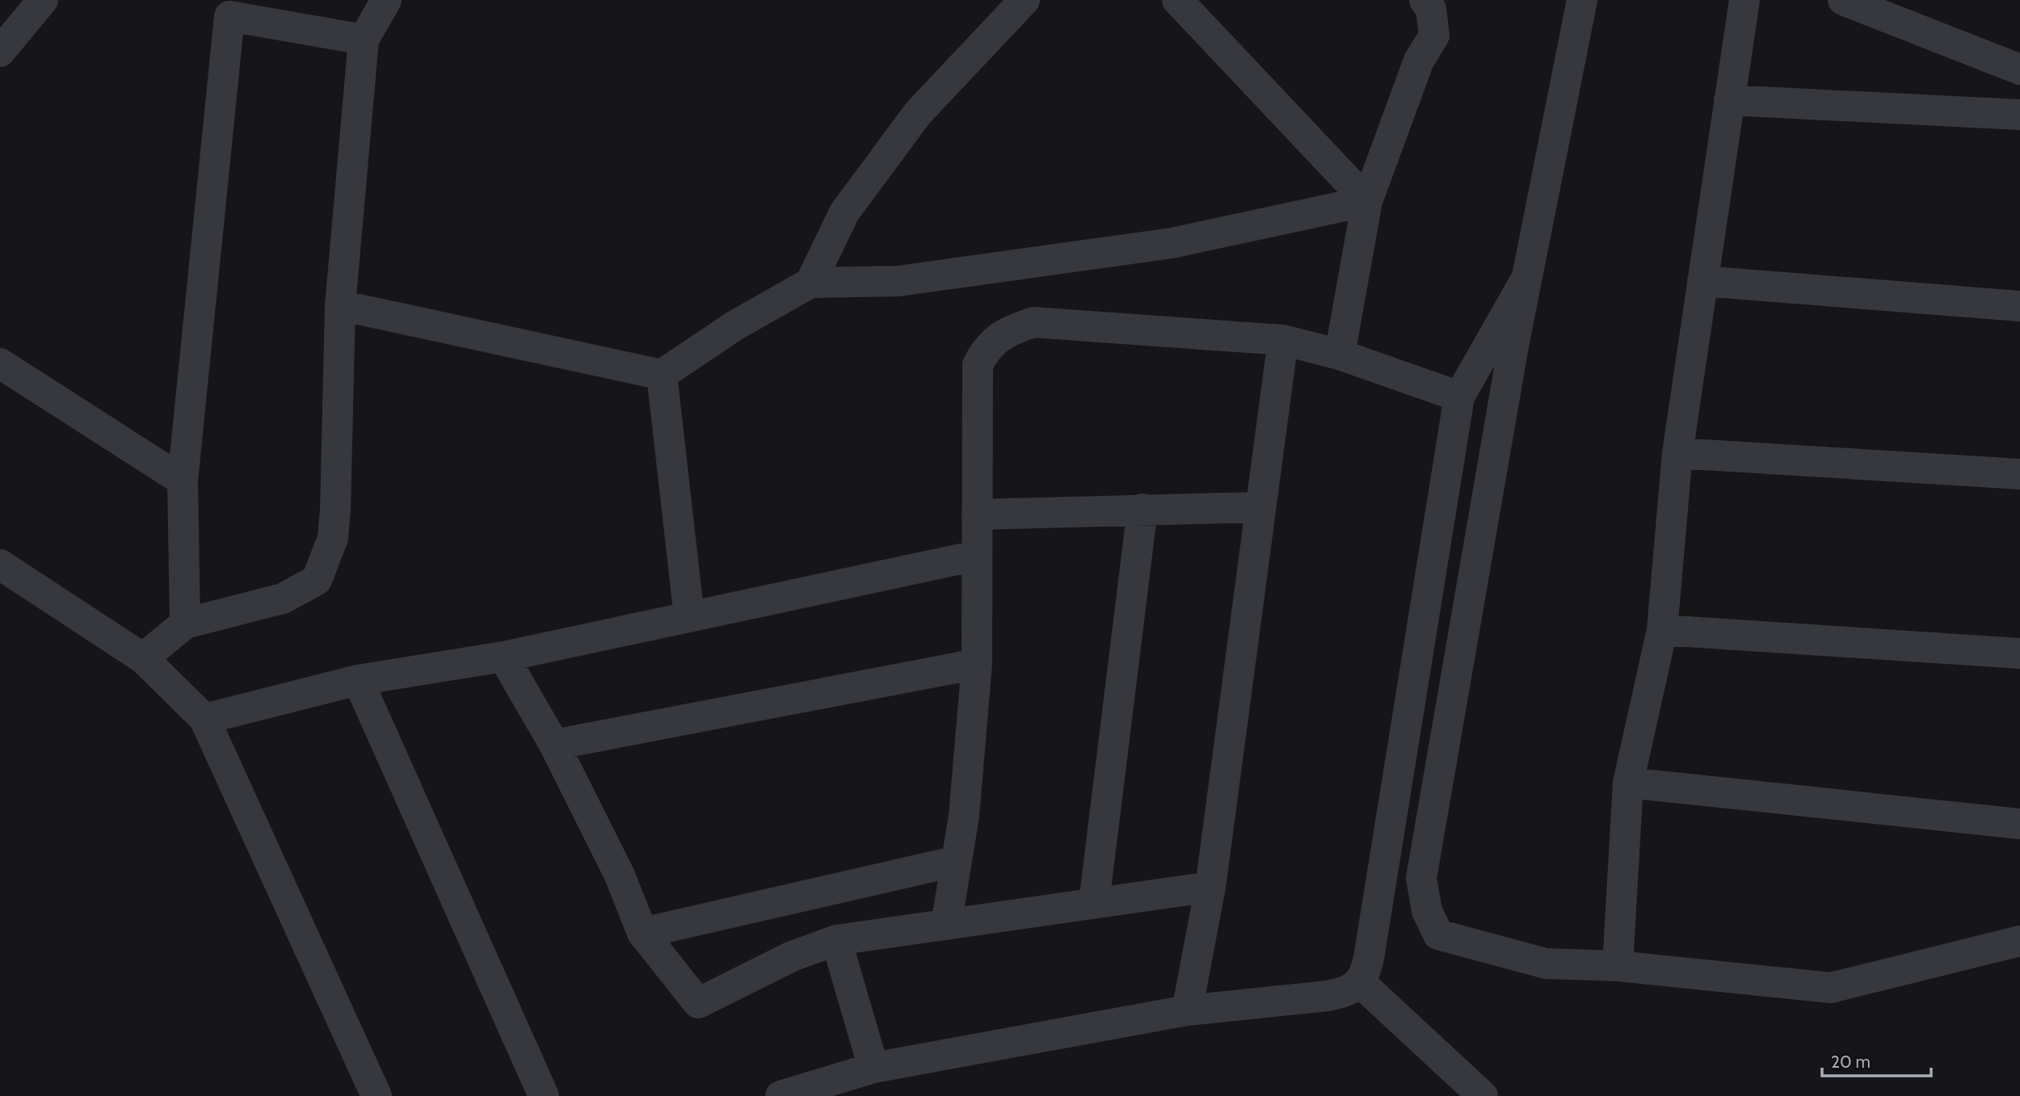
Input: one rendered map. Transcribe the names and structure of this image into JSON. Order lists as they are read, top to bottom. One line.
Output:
{"scale_bar":"20 m"}
